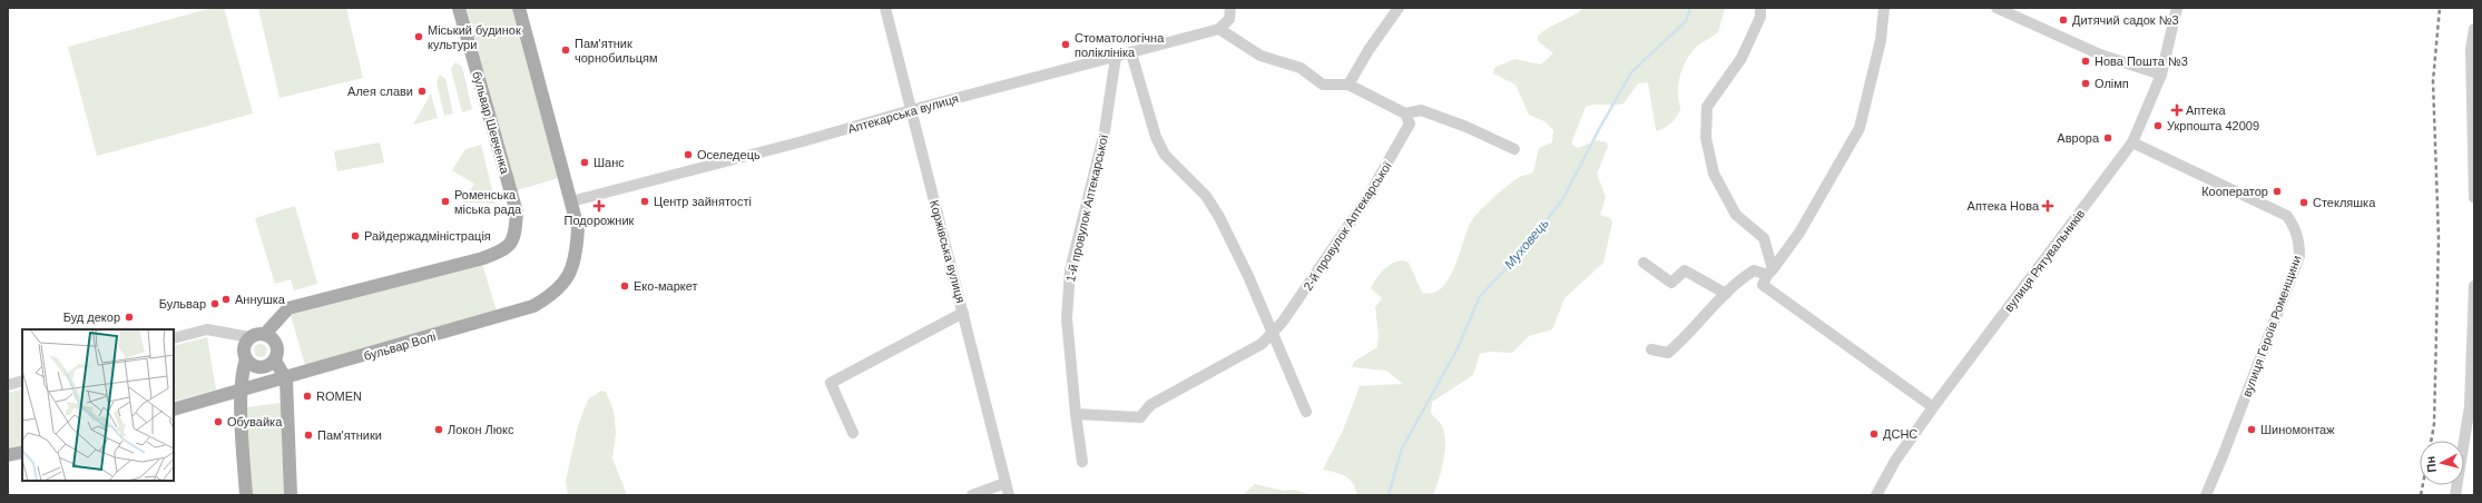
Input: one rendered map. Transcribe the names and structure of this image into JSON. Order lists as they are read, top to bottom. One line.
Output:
{"streets":{"main road":["бульвар Шевченка","бульвар Волі"],"street":["Аптекарська вулиця","1-й провулок Аптекарської","2-й провулок Аптекарської","Коржівська вулиця","вулиця Рятувальників","вулиця Героїв Роменщини"]},"crossings":[["Аптекарська вулиця","1-й провулок Аптекарської"],["Аптекарська вулиця","Коржівська вулиця"],["Аптекарська вулиця","бульвар Волі"],["вулиця Рятувальників","вулиця Героїв Роменщини"]],"water":["Муховець"],"places":{"other":["Дитячий садок №3","Міський будинок культури","Стоматологічна поліклініка","Пам'ятник чорнобильцям","Нова Пошта №3","Олімп","Алея слави","Укрпошта 42009","Аврора","Оселедець","Шанс","Кооператор","Роменська міська рада","Центр зайнятості","Стекляшка","Райдержадміністрація","Еко-маркет","Аннушка","Бульвар","Буд декор","ROMEN","Обувайка","Локон Люкс","Шиномонтаж","ДСНС","Пам'ятники"],"health":["Аптека","Подорожник","Аптека Нова"]},"north":"left"}
